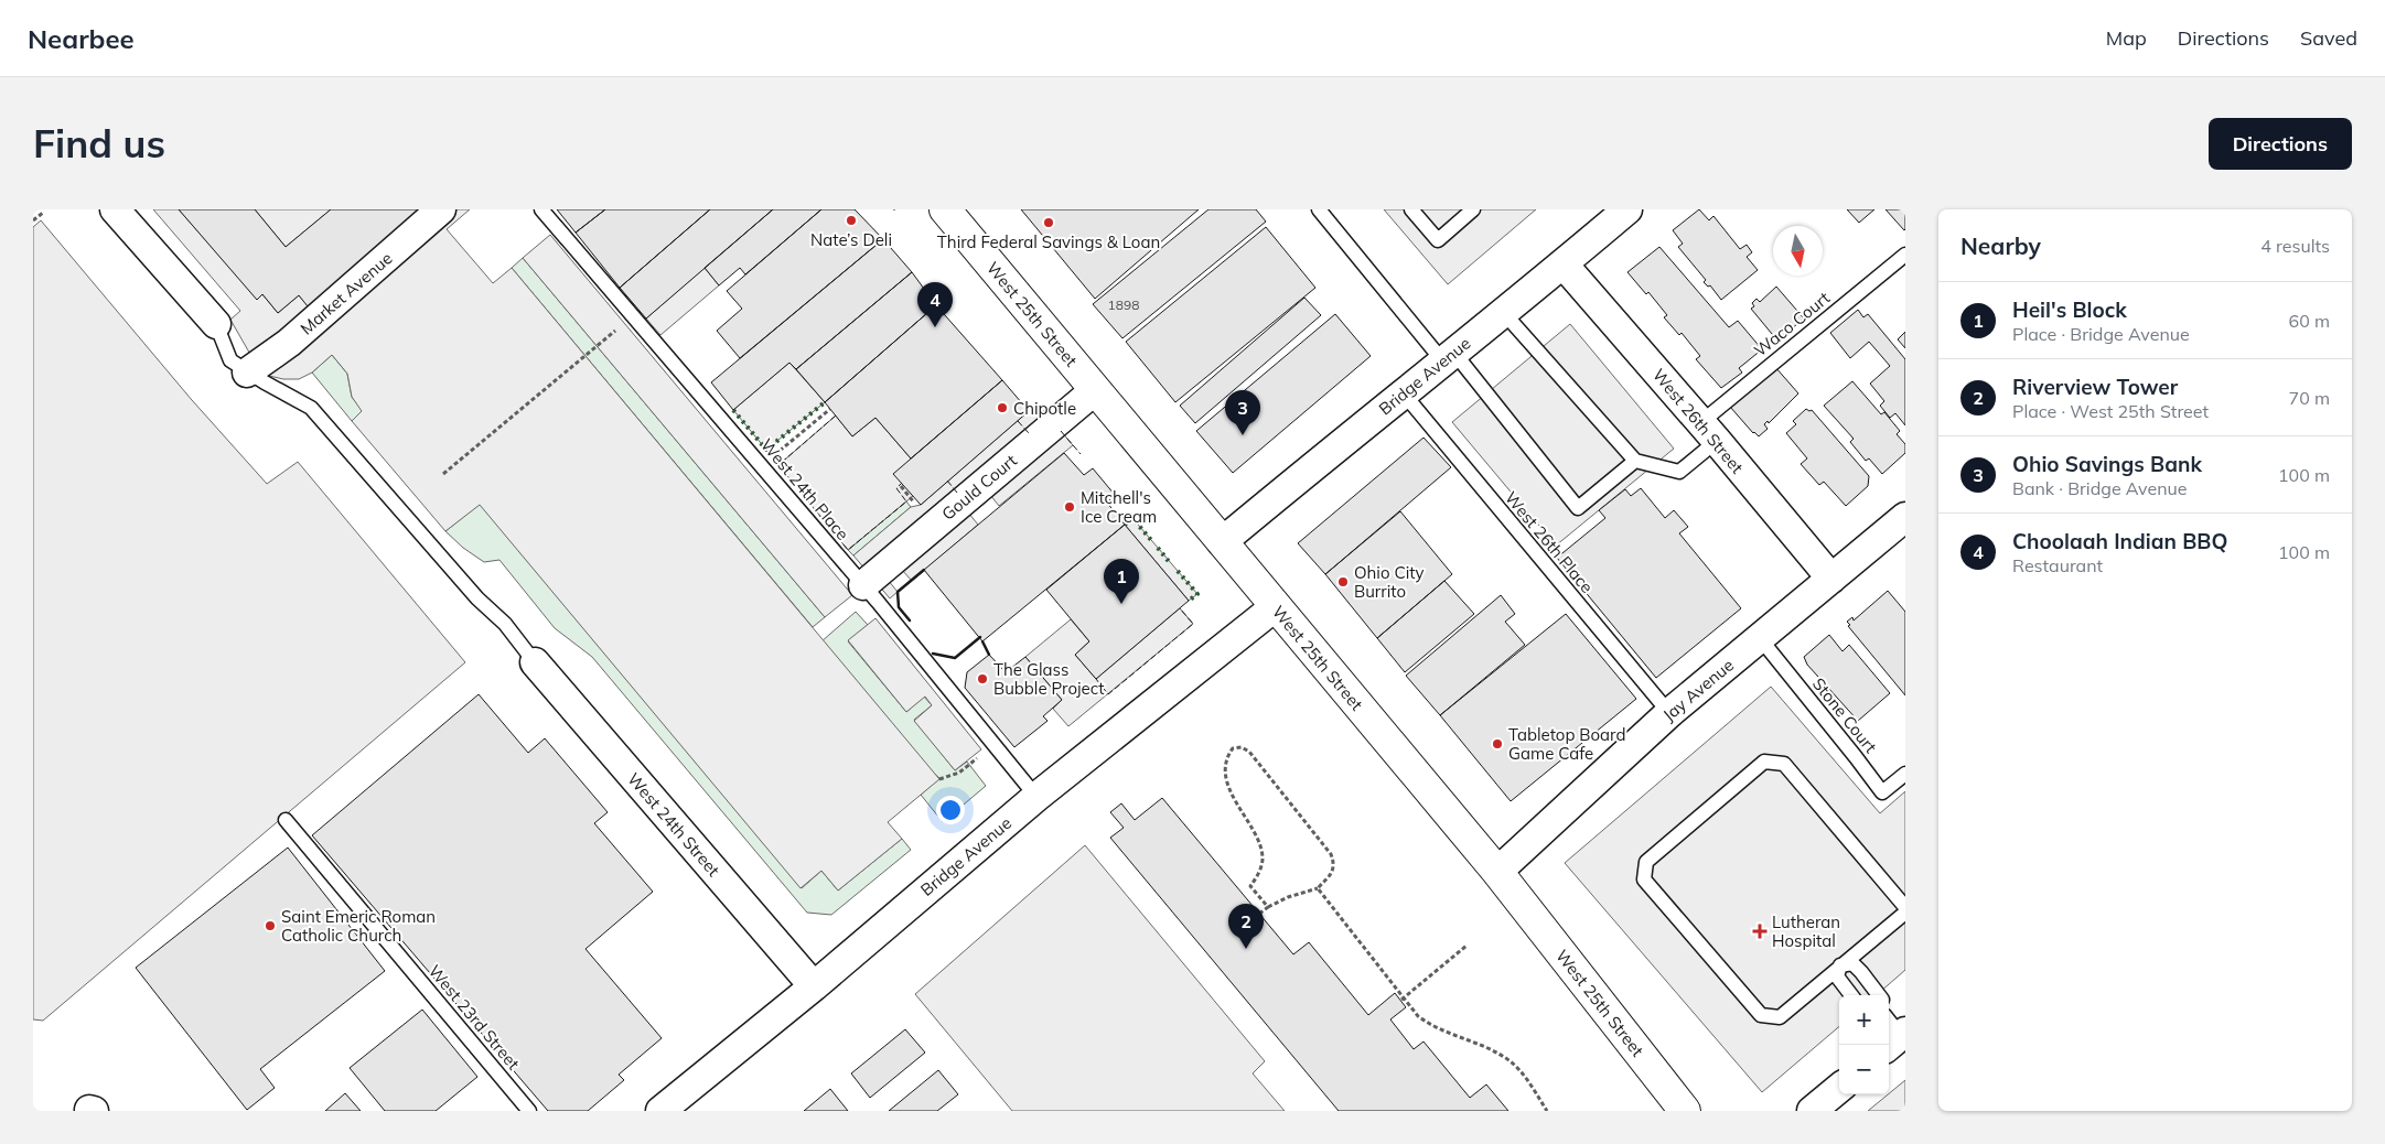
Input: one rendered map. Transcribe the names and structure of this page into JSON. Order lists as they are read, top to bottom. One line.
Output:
{"streets":{"main road":["West 25th Street"],"street":["Market Avenue","Bridge Avenue","West 26th Street","Gould Court","Jay Avenue","West 24th Street"],"lane":["Waco Court","West 24th Place","West 26th Place","Stone Court","West 23rd Street"]},"crossings":[["West 25th Street","Bridge Avenue"],["West 25th Street","Gould Court"],["West 25th Street","Jay Avenue"],["Waco Court","West 26th Street"],["Bridge Avenue","West 26th Street"],["Bridge Avenue","West 24th Place"],["Bridge Avenue","West 26th Place"],["Bridge Avenue","West 24th Street"],["West 26th Street","Jay Avenue"],["Gould Court","West 24th Place"],["West 26th Place","Jay Avenue"],["Jay Avenue","Stone Court"]],"places":{"other":["Nate’s Deli","Third Federal Savings & Loan","Chipotle","Mitchell's Ice Cream","Ohio City Burrito","The Glass Bubble Project","Tabletop Board Game Cafe","Saint Emeric Roman Catholic Church"],"health":["Lutheran Hospital"]},"house_numbers":["1898"],"north":"bottom","page":{"header":"Nearbee","nav":["Map","Directions","Saved"],"buttons":"Directions","title":"Find us","heading":["Nearby","4 results"],"list":[{"mark":"1","name":"Heil's Block","note":"Place · Bridge Avenue","value":"60 m"},{"mark":"2","name":"Riverview Tower","note":"Place · West 25th Street","value":"70 m"},{"mark":"3","name":"Ohio Savings Bank","note":"Bank · Bridge Avenue","value":"100 m"},{"mark":"4","name":"Choolaah Indian BBQ","note":"Restaurant","value":"100 m"}],"pins":["4","3","1","2"],"map_buttons":["+","−"]}}
